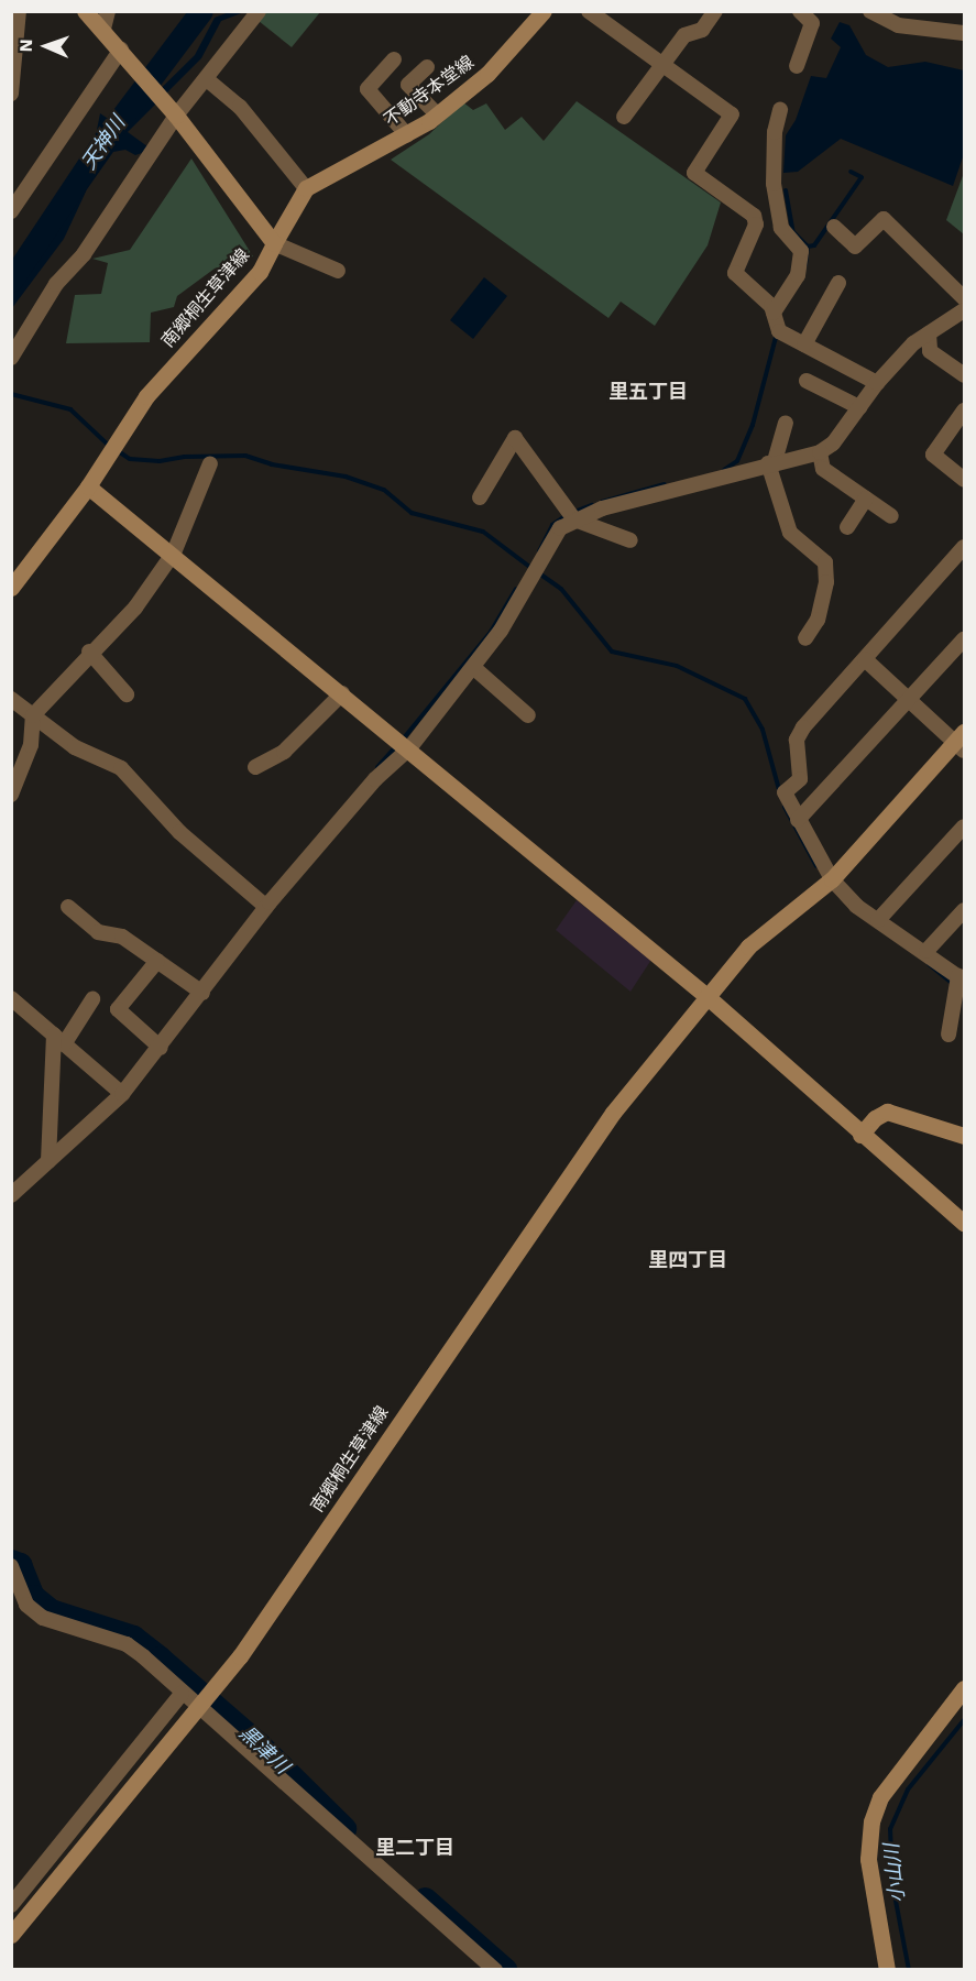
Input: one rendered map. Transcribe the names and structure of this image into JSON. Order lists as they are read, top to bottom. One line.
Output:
{"streets":{"main road":["不動寺本堂線","南郷桐生草津線"]},"districts":["里五丁目","里四丁目","里二丁目"],"water":["天神川","黒津川","小山川"],"north":"left"}
